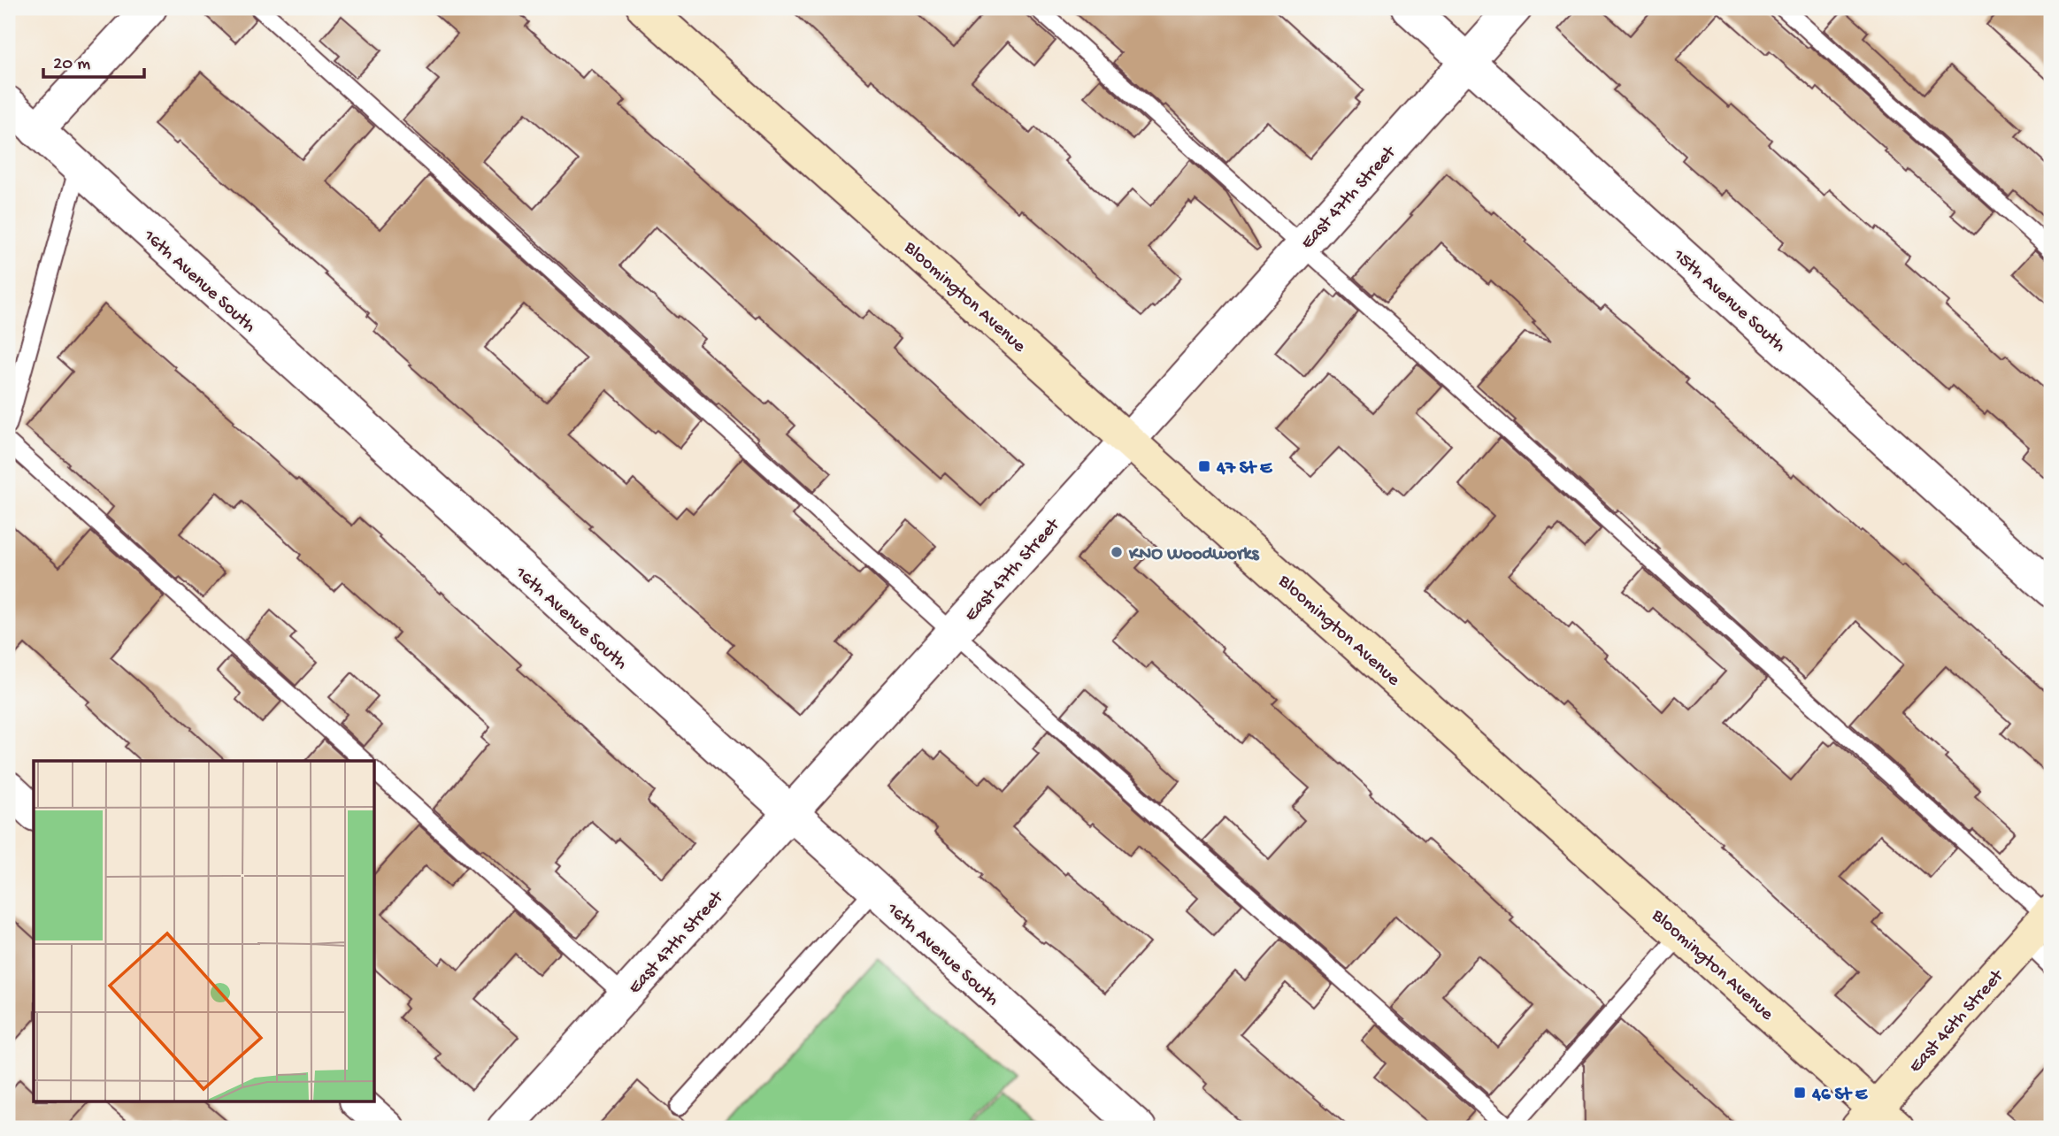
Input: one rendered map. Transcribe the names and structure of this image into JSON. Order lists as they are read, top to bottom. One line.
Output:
{"streets":{"street":["East 47th Street","16th Avenue South","Bloomington Avenue","15th Avenue South","East 46th Street"]},"crossings":[["East 47th Street","16th Avenue South"],["East 47th Street","Bloomington Avenue"],["East 47th Street","15th Avenue South"],["Bloomington Avenue","East 46th Street"]],"places":{"transit":["47 St E","46 St E"],"other":["KNO Woodworks"]},"scale_bar":"20 m"}
